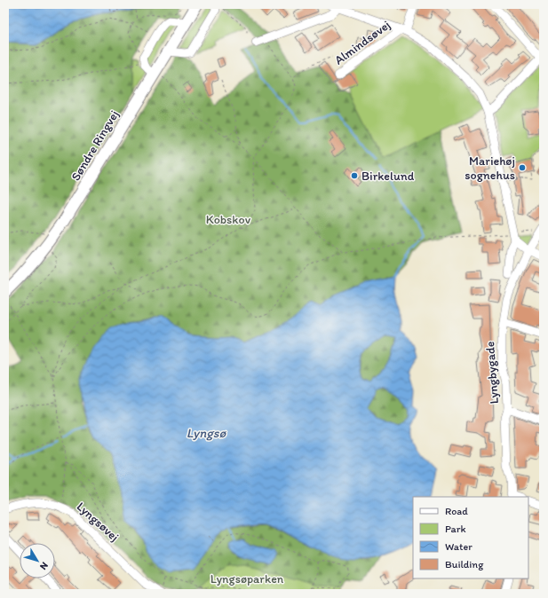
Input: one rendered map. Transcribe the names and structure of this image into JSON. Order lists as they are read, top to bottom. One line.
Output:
{"streets":{"main road":["Søndre Ringvej"],"street":["Almindsøvej","Lyngbygade","Lyngsøvej"]},"water":["Lyngsø"],"parks":["Kobskov","Lyngsøparken"],"places":["Mariehøj sognehus","Birkelund"],"legend":["Road","Park","Water","Building"],"north":"bottom right"}
